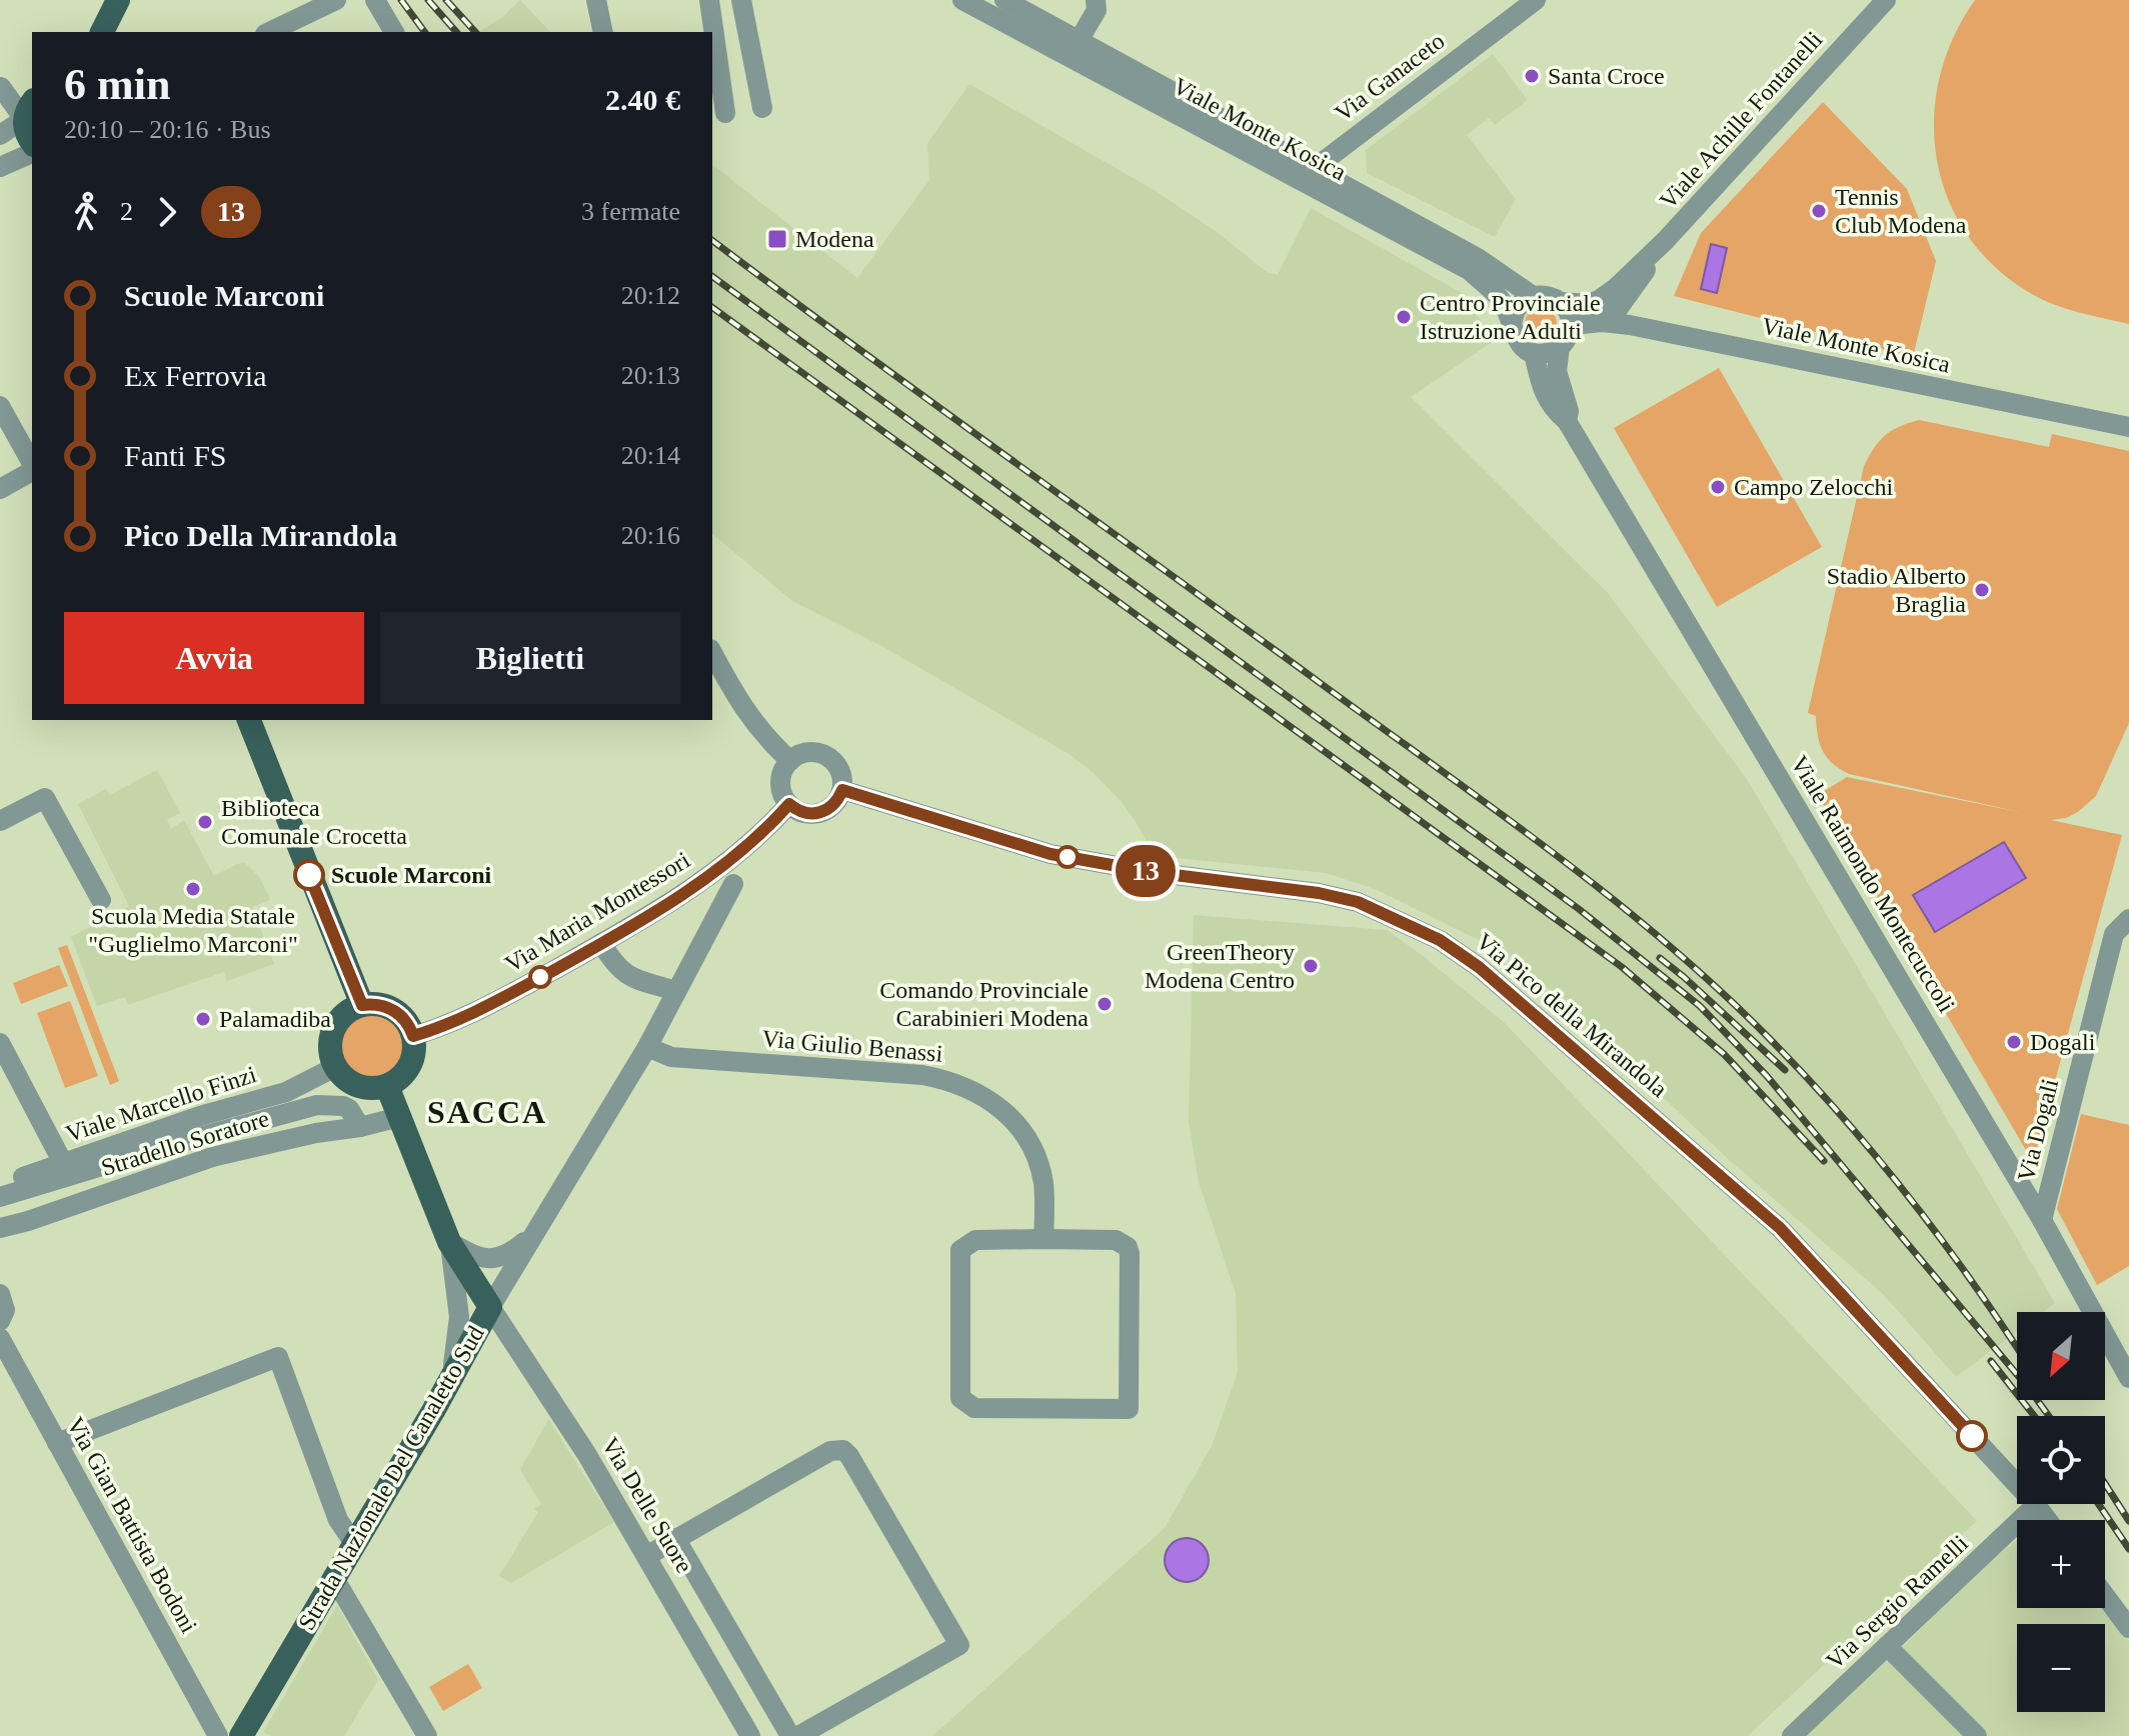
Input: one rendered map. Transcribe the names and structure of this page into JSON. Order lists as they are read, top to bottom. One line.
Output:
{"streets":{"main road":["Strada Nazionale Del Canaletto Sud"],"street":["Via Ganaceto","Viale Achille Fontanelli","Viale Monte Kosica","Viale Raimondo Montecuccoli","Via Maria Montessori","Via Pico della Mirandola","Via Giulio Benassi","Viale Marcello Finzi","Via Dogali","Stradello Soratore","Via Delle Suore","Via Gian Battista Bodoni","Via Sergio Ramelli"]},"crossings":[["Via Ganaceto","Viale Monte Kosica"],["Viale Achille Fontanelli","Viale Monte Kosica"],["Viale Achille Fontanelli","Viale Raimondo Montecuccoli"],["Viale Monte Kosica","Viale Raimondo Montecuccoli"],["Viale Raimondo Montecuccoli","Via Dogali"],["Via Maria Montessori","Via Pico della Mirandola"],["Via Maria Montessori","Viale Marcello Finzi"],["Via Maria Montessori","Strada Nazionale Del Canaletto Sud"],["Via Pico della Mirandola","Via Sergio Ramelli"],["Viale Marcello Finzi","Strada Nazionale Del Canaletto Sud"],["Stradello Soratore","Strada Nazionale Del Canaletto Sud"],["Strada Nazionale Del Canaletto Sud","Via Delle Suore"]],"districts":["SACCA"],"places":{"other":["Santa Croce","Tennis Club Modena","Centro Provinciale Istruzione Adulti","Campo Zelocchi","Stadio Alberto Braglia","Biblioteca Comunale Crocetta","Scuole Marconi","Scuola Media Statale \"Guglielmo Marconi\"","GreenTheory Modena Centro","Comando Provinciale Carabinieri Modena","Palamadiba","Dogali"],"transit":["Modena"]},"lines":["bus line 13"],"north":"bottom left","page":{"on_map":"13","heading":["6 min","20:10 – 20:16 · Bus","2.40 €"],"legs":["2","13","3 fermate"],"list":[{"name":"Scuole Marconi","value":"20:12"},{"name":"Ex Ferrovia","value":"20:13"},{"name":"Fanti FS","value":"20:14"},{"name":"Pico Della Mirandola","value":"20:16"}],"buttons":["Avvia","Biglietti"],"map_buttons":["+","−"]}}
